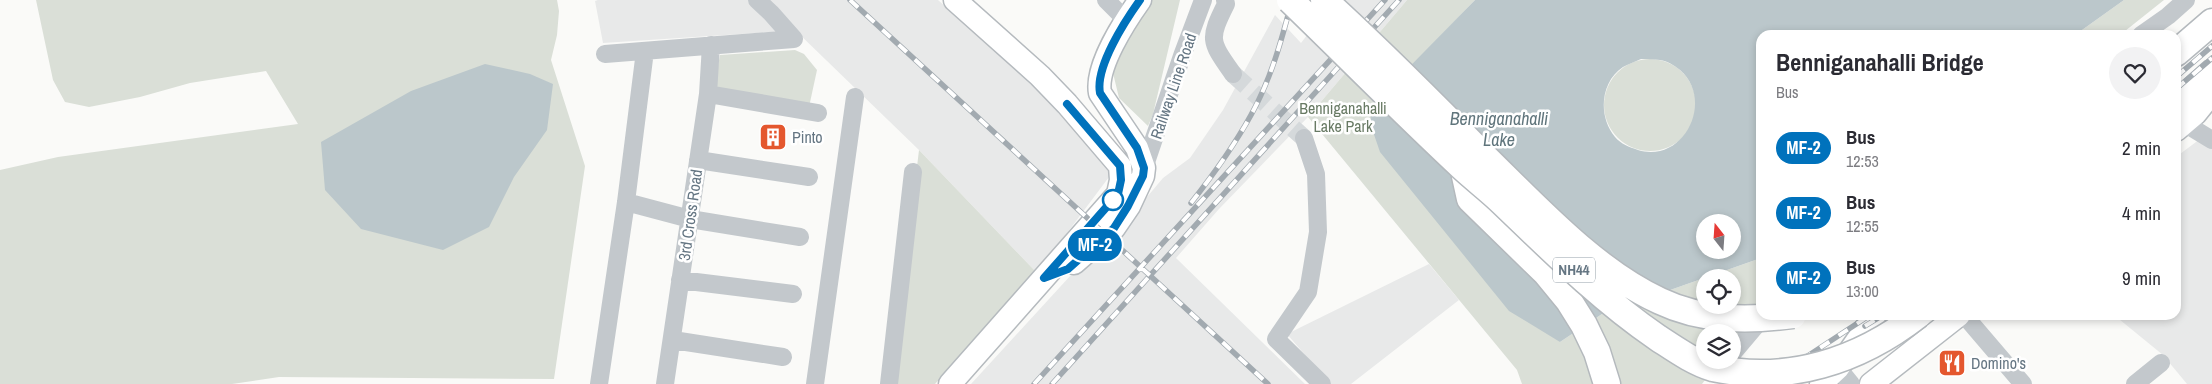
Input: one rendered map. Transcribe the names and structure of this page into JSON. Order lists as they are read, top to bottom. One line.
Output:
{"streets":{"highway":["NH44"],"main road":["Railway Line Road"],"street":["3rd Cross Road"]},"water":["Benniganahalli Lake"],"parks":["Benniganahalli Lake Park"],"places":{"building":["Pinto"],"restaurant":["Domino's"]},"lines":["bus line MF-2"],"north":"top","page":{"on_map":"MF-2","heading":["Benniganahalli Bridge","Bus"],"list":[{"mark":"MF-2","name":"Bus","note":"12:53","value":"2 min"},{"mark":"MF-2","name":"Bus","note":"12:55","value":"4 min"},{"mark":"MF-2","name":"Bus","note":"13:00","value":"9 min"}]}}
